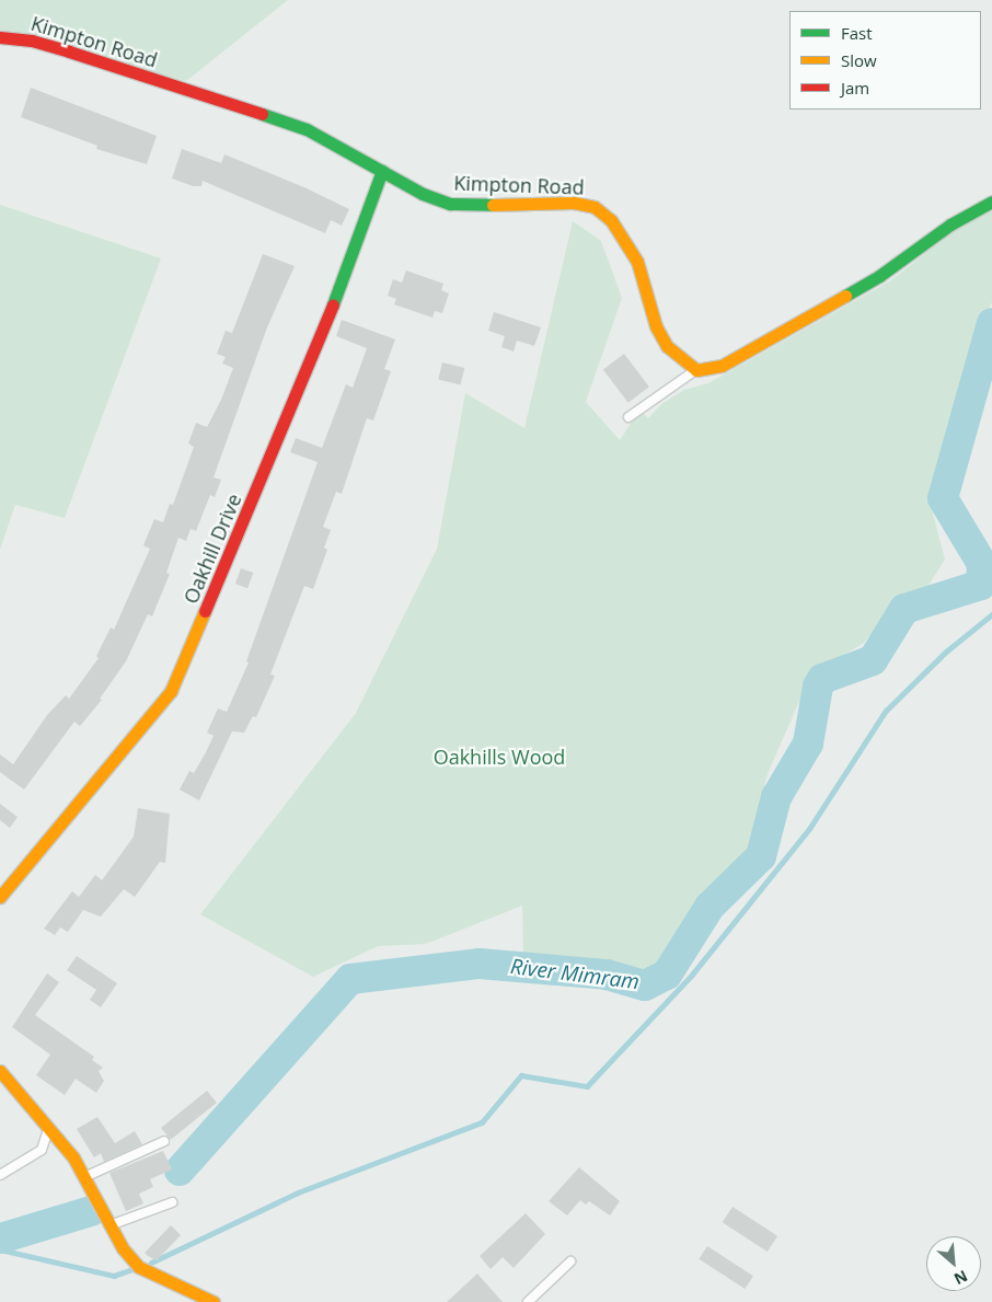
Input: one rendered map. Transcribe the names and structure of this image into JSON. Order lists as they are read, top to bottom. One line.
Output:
{"streets":{"street":["Kimpton Road","Oakhill Drive"]},"crossings":[["Kimpton Road","Oakhill Drive"]],"water":["River Mimram"],"parks":["Oakhills Wood"],"legend":["Fast","Slow","Jam"],"north":"bottom right"}
